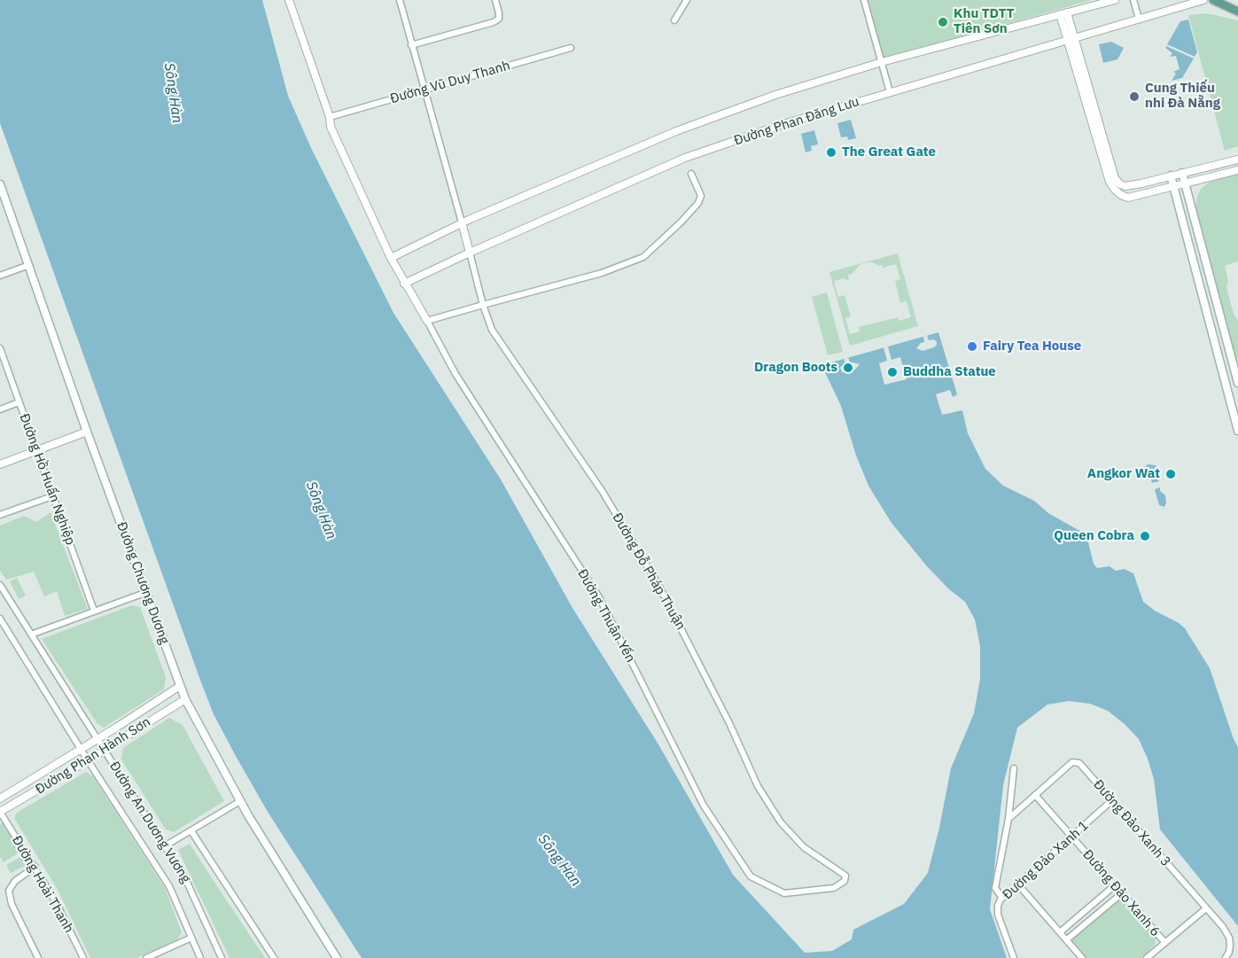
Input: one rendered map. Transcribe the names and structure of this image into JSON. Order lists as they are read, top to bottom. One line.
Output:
{"streets":{"main road":["Đường Chương Dương"],"street":["Đường Vũ Duy Thanh","Đường Phan Đăng Lưu","Đường Hồ Huấn Nghiệp","Đường Đỗ Pháp Thuận","Đường Thuận Yến","Đường Phan Hành Sơn","Đường An Dương Vương","Đường Đảo Xanh 3","Đường Đảo Xanh 1","Đường Hoài Thanh","Đường Đảo Xanh 6"]},"crossings":[["Đường Phan Đăng Lưu","Đường Đỗ Pháp Thuận"],["Đường Đỗ Pháp Thuận","Đường Thuận Yến"],["Đường Chương Dương","Đường Phan Hành Sơn"],["Đường Phan Hành Sơn","Đường An Dương Vương"],["Đường Phan Hành Sơn","Đường Hoài Thanh"],["Đường Đảo Xanh 3","Đường Đảo Xanh 1"],["Đường Đảo Xanh 3","Đường Đảo Xanh 6"],["Đường Đảo Xanh 1","Đường Đảo Xanh 6"]],"water":["Sông Hàn"],"places":["Khu TDTT Tiên Sơn","Cung Thiếu nhi Đà Nẵng","The Great Gate","Fairy Tea House","Dragon Boots","Buddha Statue","Angkor Wat","Queen Cobra"]}
